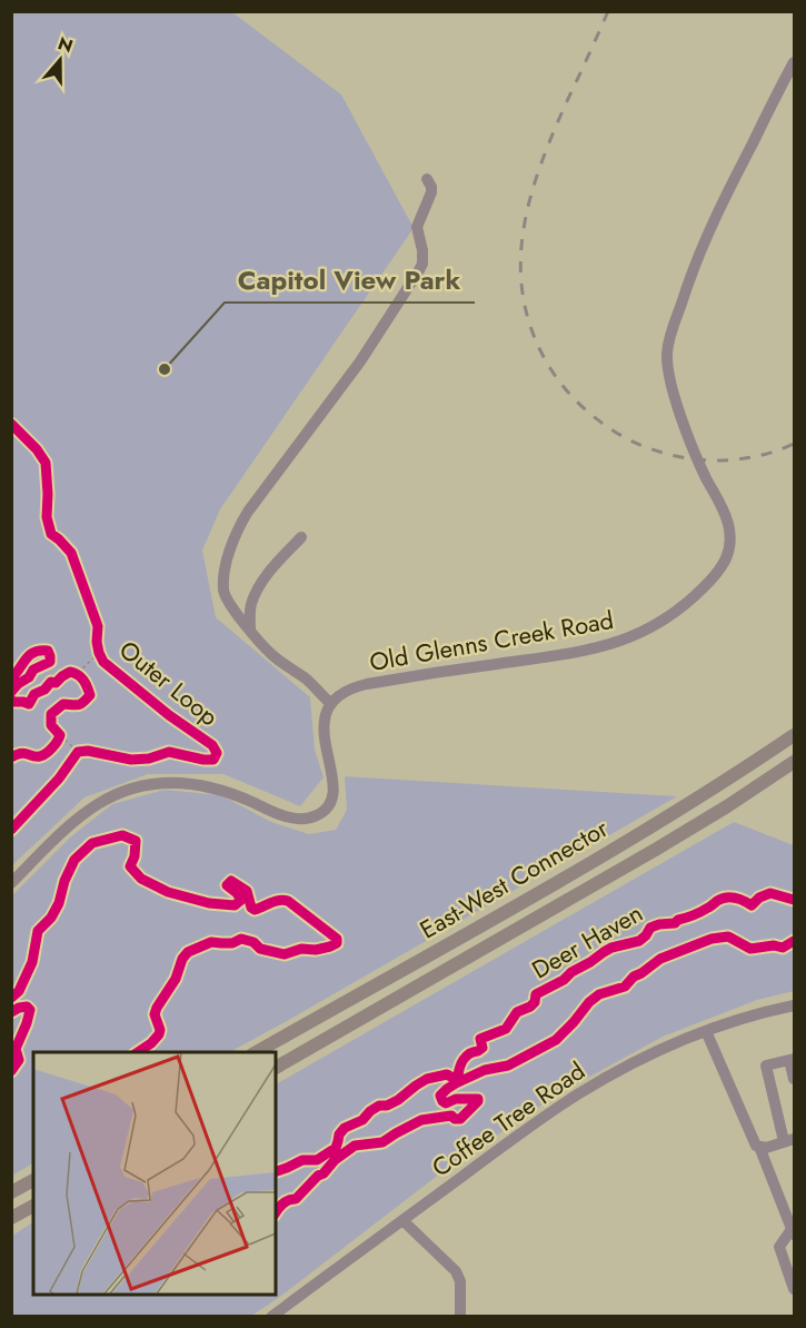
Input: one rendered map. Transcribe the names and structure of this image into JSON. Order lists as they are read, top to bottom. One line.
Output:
{"streets":{"main road":["East-West Connector"],"street":["Old Glenns Creek Road","Coffee Tree Road"],"cycle path":["Outer Loop","Deer Haven"]},"places":["Capitol View Park"],"north":"top"}
